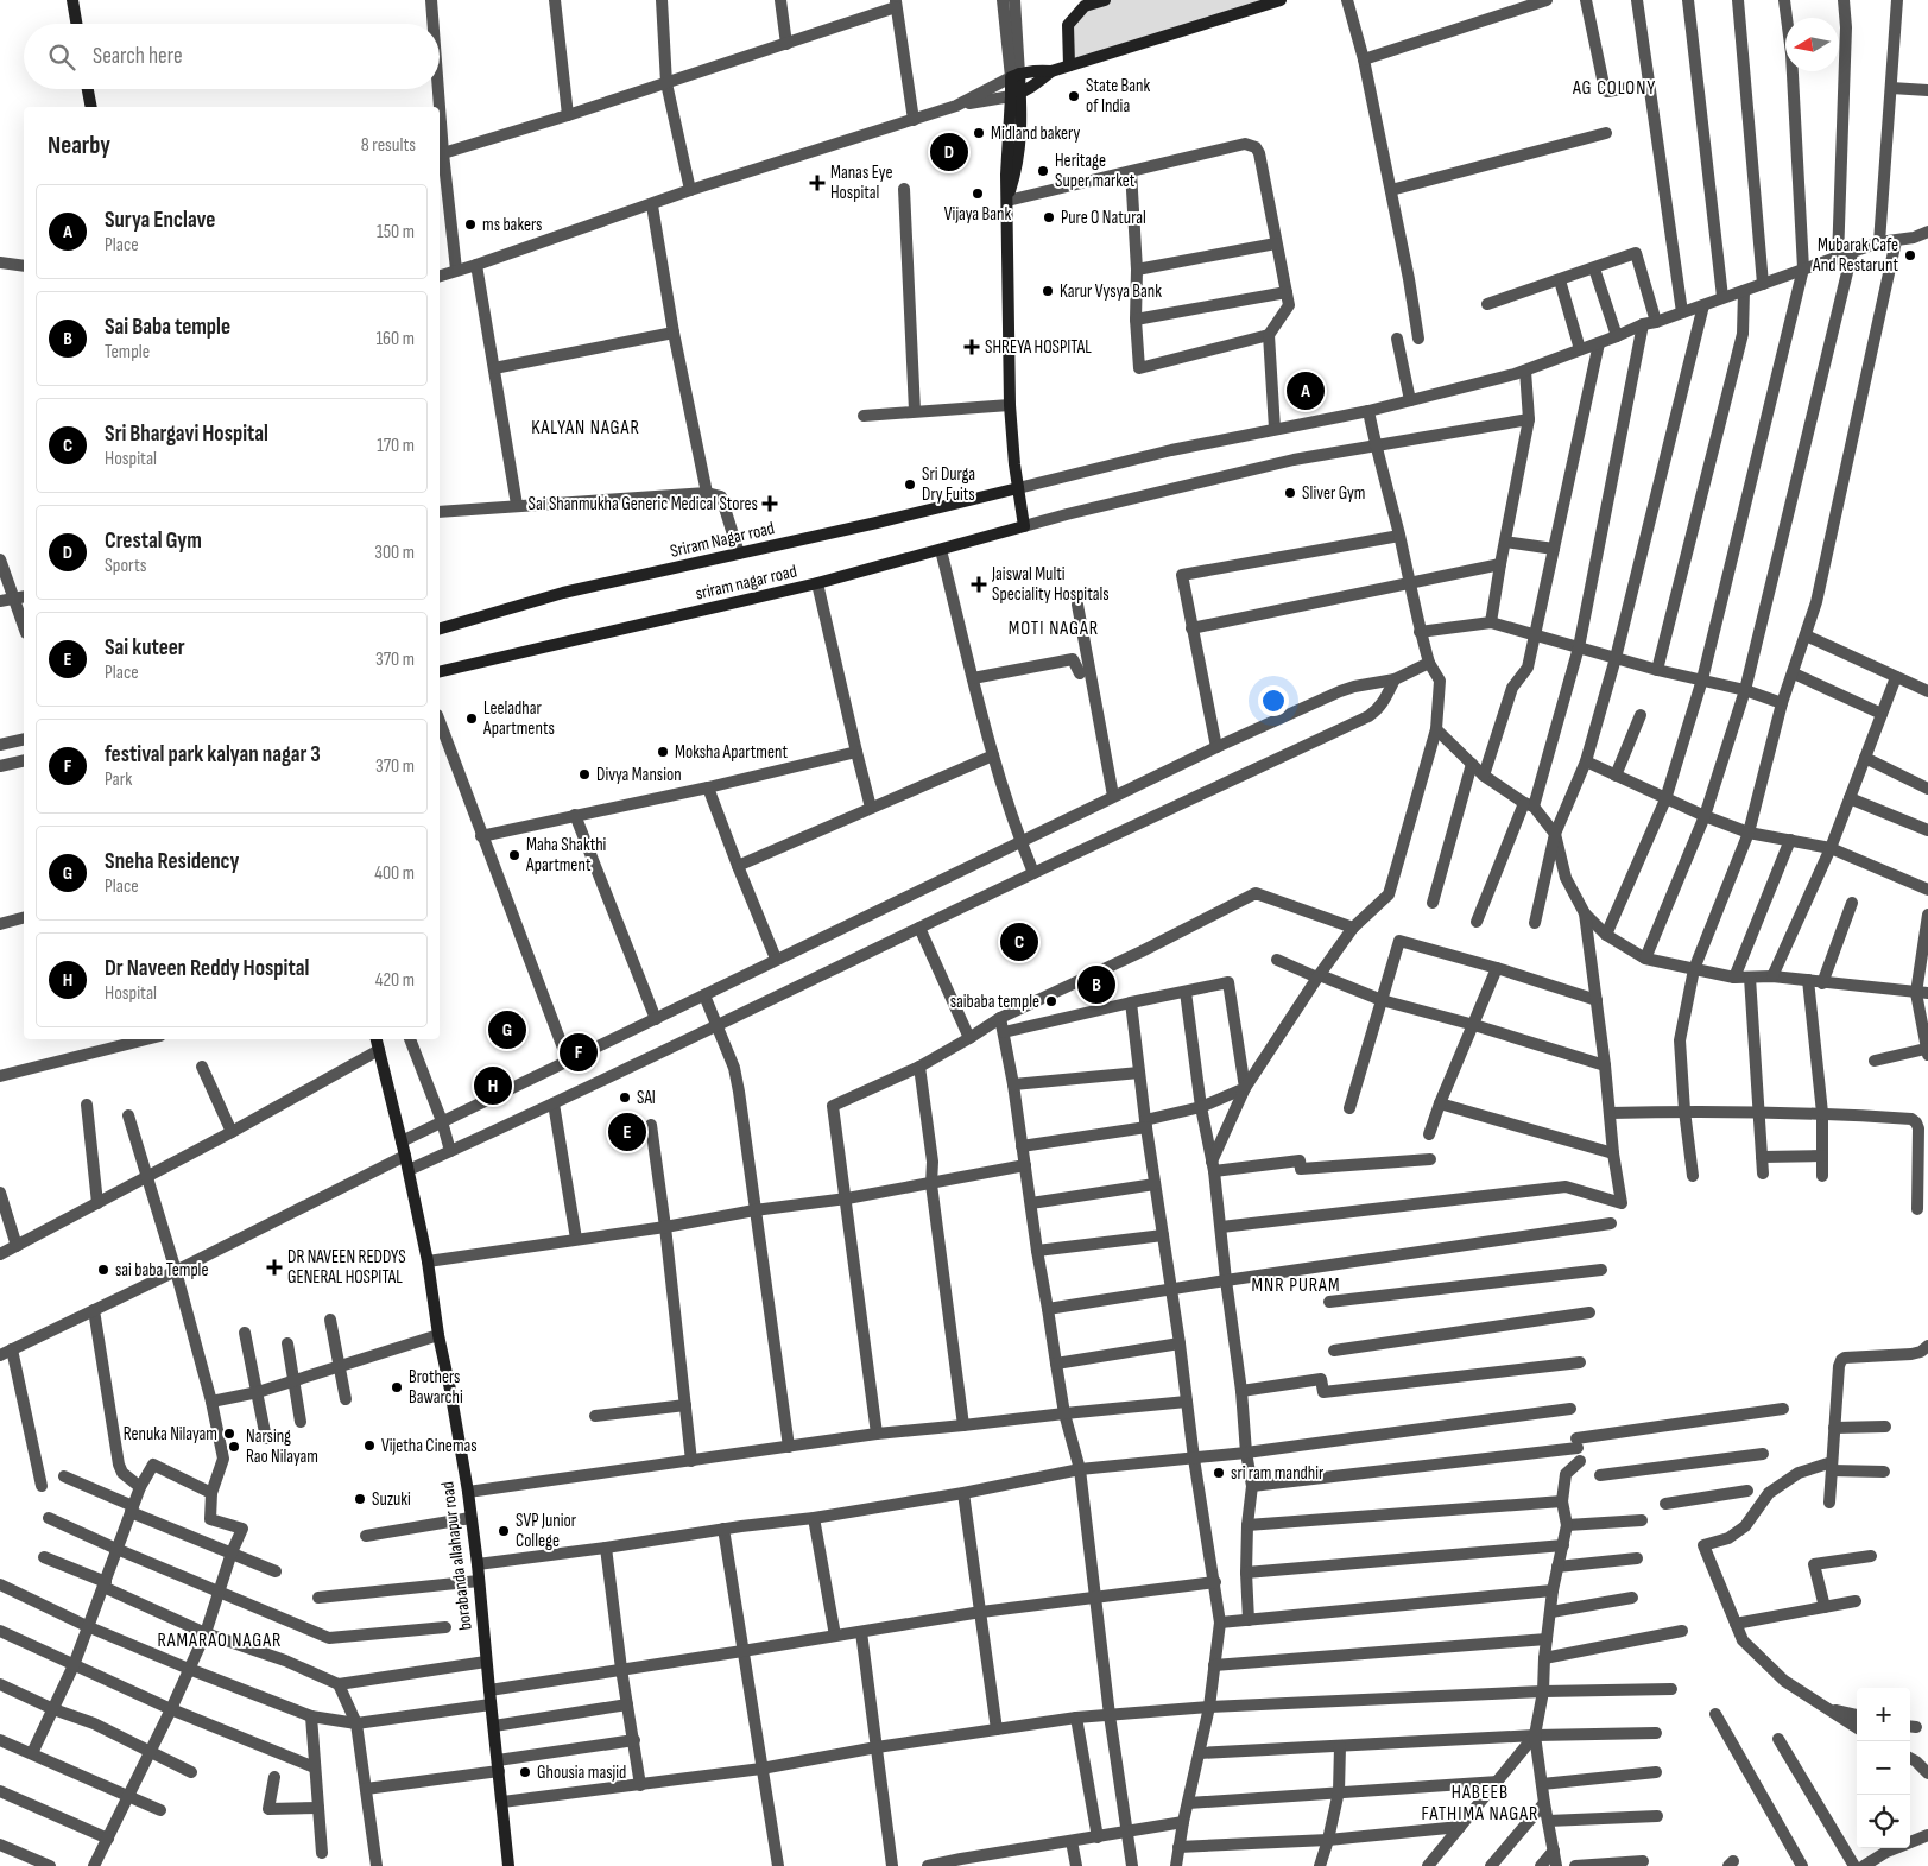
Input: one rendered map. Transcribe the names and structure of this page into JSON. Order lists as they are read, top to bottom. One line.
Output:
{"streets":{"main road":["Sriram Nagar road","sriram nagar road","borabanda allahapur road"]},"districts":["AG COLONY","KALYAN NAGAR","MOTI NAGAR","MNR PURAM","RAMARAO NAGAR","HABEEB FATHIMA NAGAR"],"places":{"other":["State Bank of India","Midland bakery","Heritage Super market","Vijaya Bank","Pure O Natural","ms bakers","Mubarak Cafe And Restarunt","Karur Vysya Bank","Sri Durga Dry Fuits","Sliver Gym","Leeladhar Apartments","Moksha Apartment","Divya Mansion","Maha Shakthi Apartment","saibaba temple","SAI","sai baba Temple","Brothers Bawarchi","Renuka Nilayam","Vijetha Cinemas","Narsing Rao Nilayam","sri ram mandhir","Suzuki","SVP Junior College","Ghousia masjid"],"health":["Manas Eye Hospital","SHREYA HOSPITAL","Sai Shanmukha Generic Medical Stores","Jaiswal Multi Speciality Hospitals","DR NAVEEN REDDYS GENERAL HOSPITAL"]},"north":"left","page":{"search":"Search here","heading":["Nearby","8 results"],"pins":["D","A","C","B","G","F","H","E"],"list":[{"mark":"A","name":"Surya Enclave","note":"Place","value":"150 m"},{"mark":"B","name":"Sai Baba temple","note":"Temple","value":"160 m"},{"mark":"C","name":"Sri Bhargavi Hospital","note":"Hospital","value":"170 m"},{"mark":"D","name":"Crestal Gym","note":"Sports","value":"300 m"},{"mark":"E","name":"Sai kuteer","note":"Place","value":"370 m"},{"mark":"F","name":"festival park kalyan nagar 3","note":"Park","value":"370 m"},{"mark":"G","name":"Sneha Residency","note":"Place","value":"400 m"},{"mark":"H","name":"Dr Naveen Reddy Hospital","note":"Hospital","value":"420 m"}],"map_buttons":["+","−"]}}
